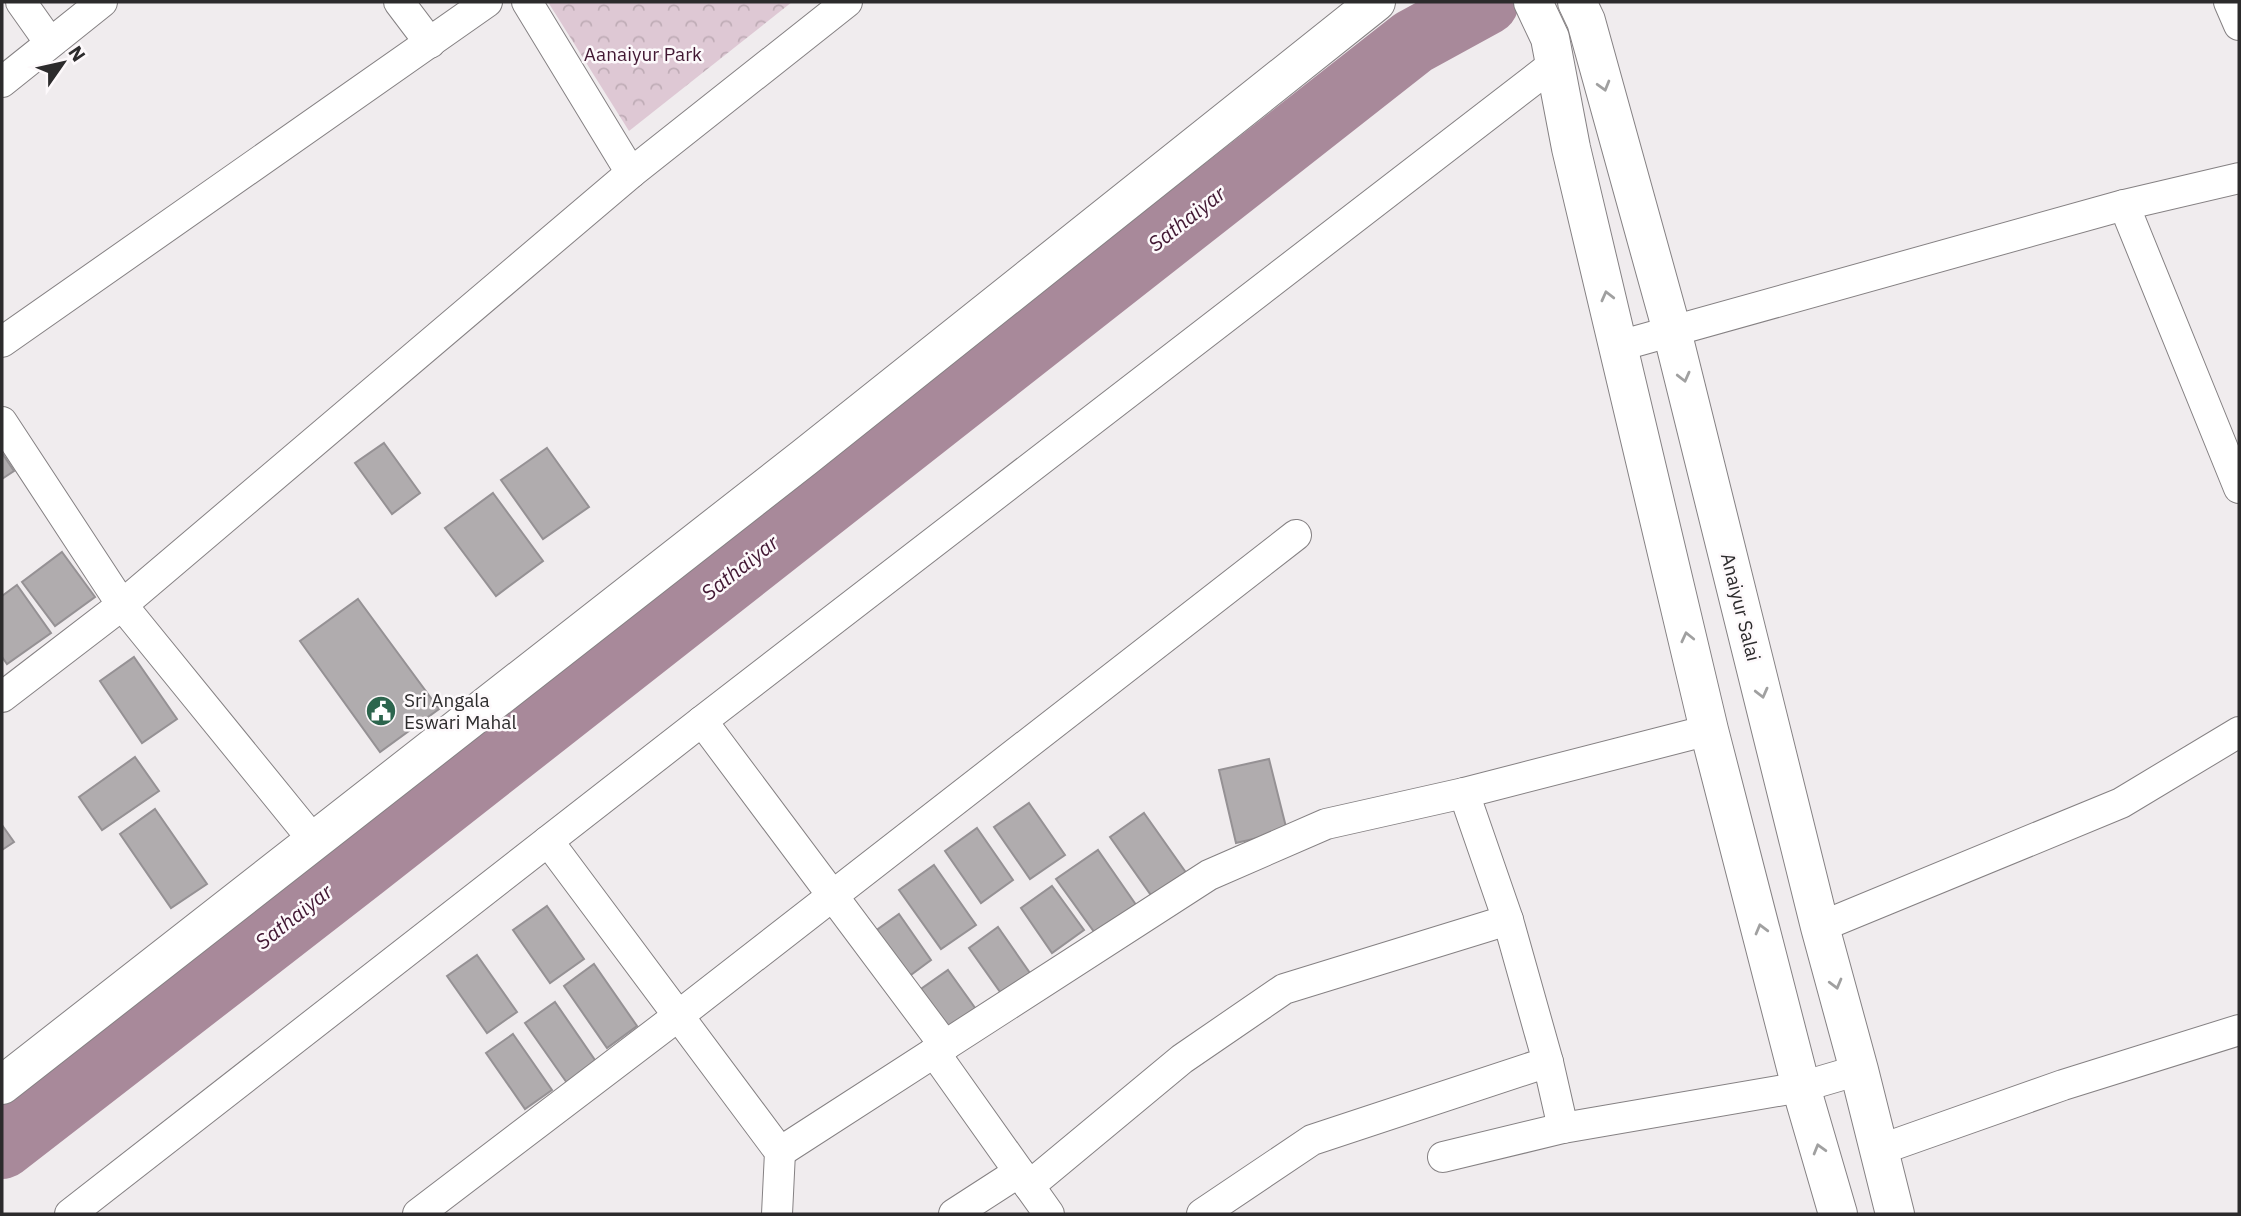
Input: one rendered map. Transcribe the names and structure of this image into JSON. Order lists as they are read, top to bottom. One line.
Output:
{"streets":{"main road":["Anaiyur Salai"]},"water":["Sathaiyar"],"parks":["Aanaiyur Park"],"places":{"public building":["Sri Angala Eswari Mahal"]},"north":"top right"}
